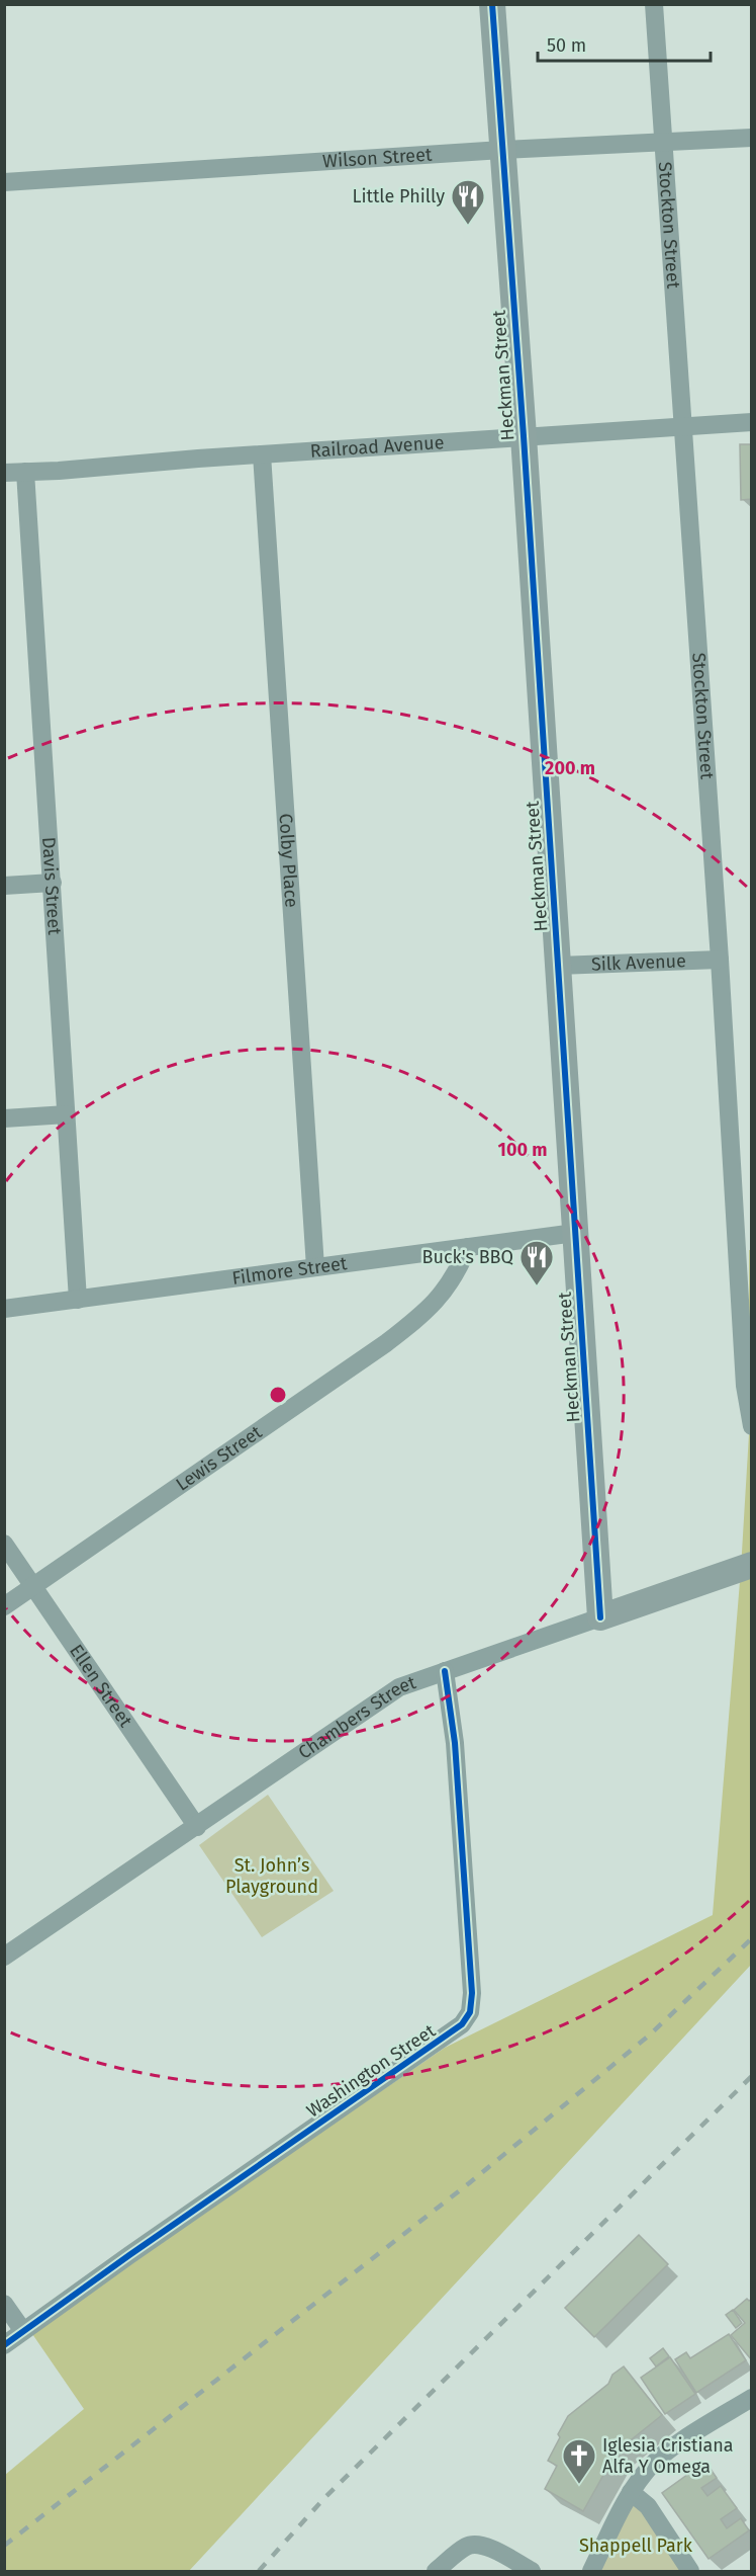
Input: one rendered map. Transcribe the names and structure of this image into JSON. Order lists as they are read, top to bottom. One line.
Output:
{"streets":{"street":["Wilson Street","Stockton Street","Heckman Street","Railroad Avenue","Colby Place","Davis Street","Silk Avenue","Filmore Street","Lewis Street","Ellen Street","Chambers Street","Washington Street"]},"crossings":[["Wilson Street","Stockton Street"],["Wilson Street","Heckman Street"],["Stockton Street","Railroad Avenue"],["Stockton Street","Silk Avenue"],["Heckman Street","Railroad Avenue"],["Heckman Street","Silk Avenue"],["Heckman Street","Filmore Street"],["Heckman Street","Chambers Street"],["Railroad Avenue","Colby Place"],["Railroad Avenue","Davis Street"],["Colby Place","Filmore Street"],["Davis Street","Filmore Street"],["Filmore Street","Lewis Street"],["Lewis Street","Ellen Street"],["Ellen Street","Chambers Street"],["Chambers Street","Washington Street"]],"parks":["St. John’s Playground","Shappell Park"],"places":{"restaurant":["Little Philly","Buck's BBQ"],"church":["Iglesia Cristiana Alfa Y Omega"]},"scale_bar":"50 m","rings":["200 m","100 m"]}
